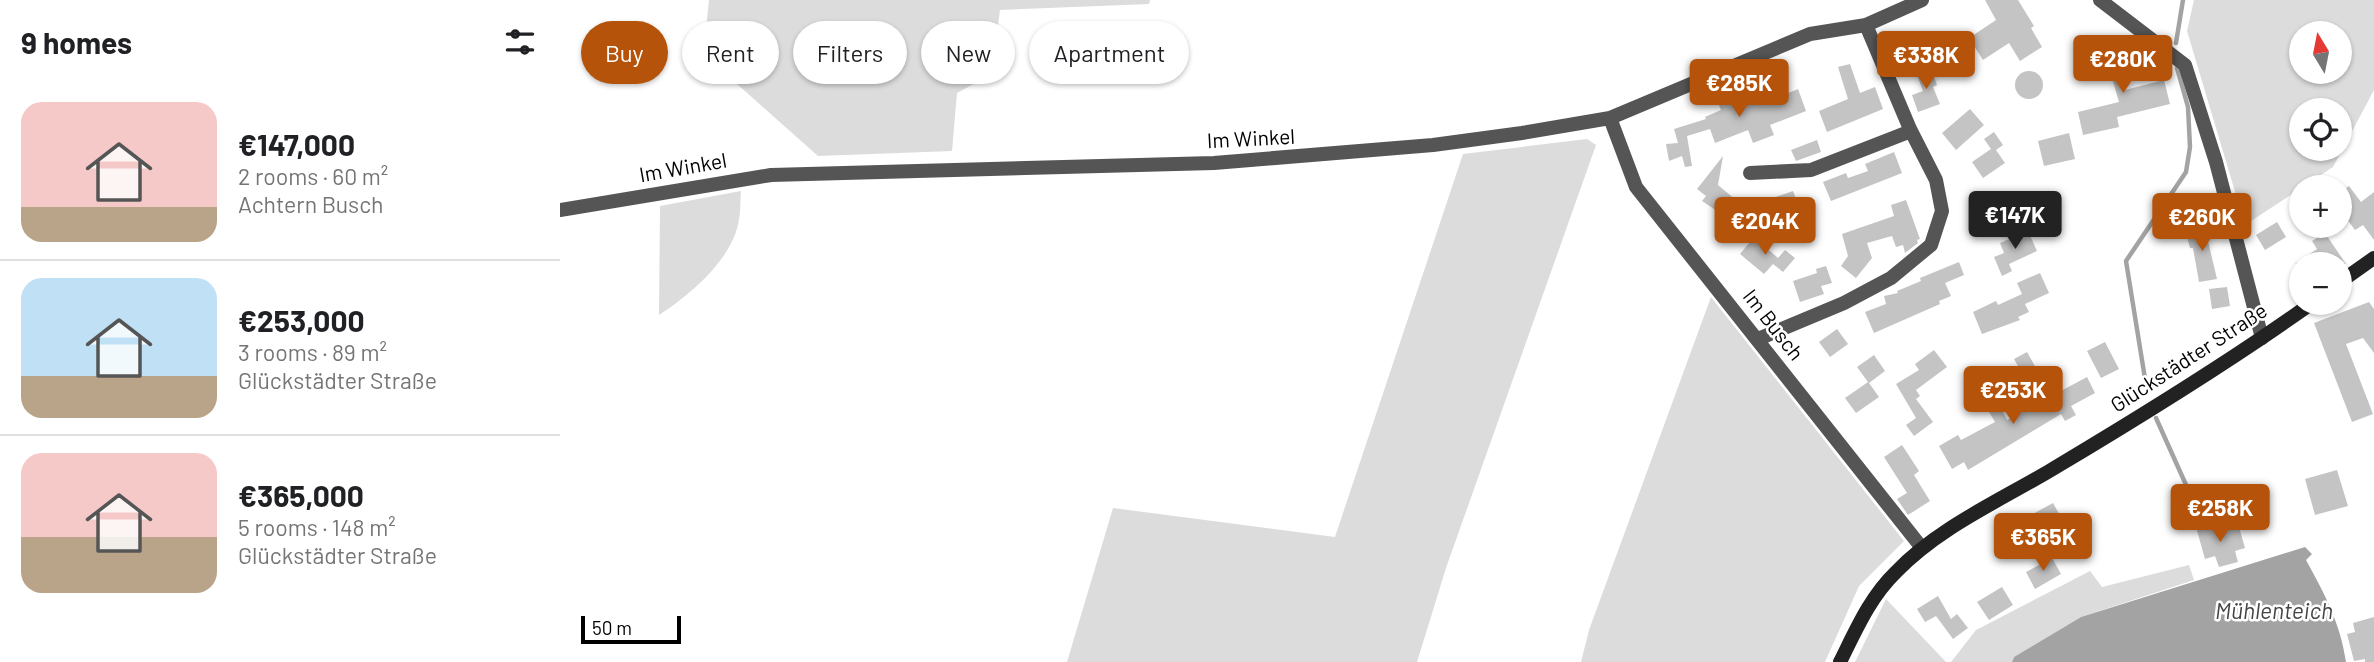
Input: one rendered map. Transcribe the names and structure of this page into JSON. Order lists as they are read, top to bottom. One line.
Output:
{"streets":{"street":["Im Winkel","Im Busch","Glückstädter Straße"]},"crossings":[["Im Winkel","Im Busch"],["Im Busch","Glückstädter Straße"]],"water":["Mühlenteich"],"scale_bar":"50 m","north":"top","page":{"heading":"9 homes","map_buttons":["+","−"],"chip":["Buy","Rent","Filters","New","Apartment"],"price":["€338K","€280K","€285K","€147K","€260K","€204K","€253K","€258K","€365K"],"list":[{"name":"€147,000","note":"2 rooms · 60 m² · Achtern Busch"},{"name":"€253,000","note":"3 rooms · 89 m² · Glückstädter Straße"},{"name":"€365,000","note":"5 rooms · 148 m² · Glückstädter Straße"}],"scale":"50 m"}}
